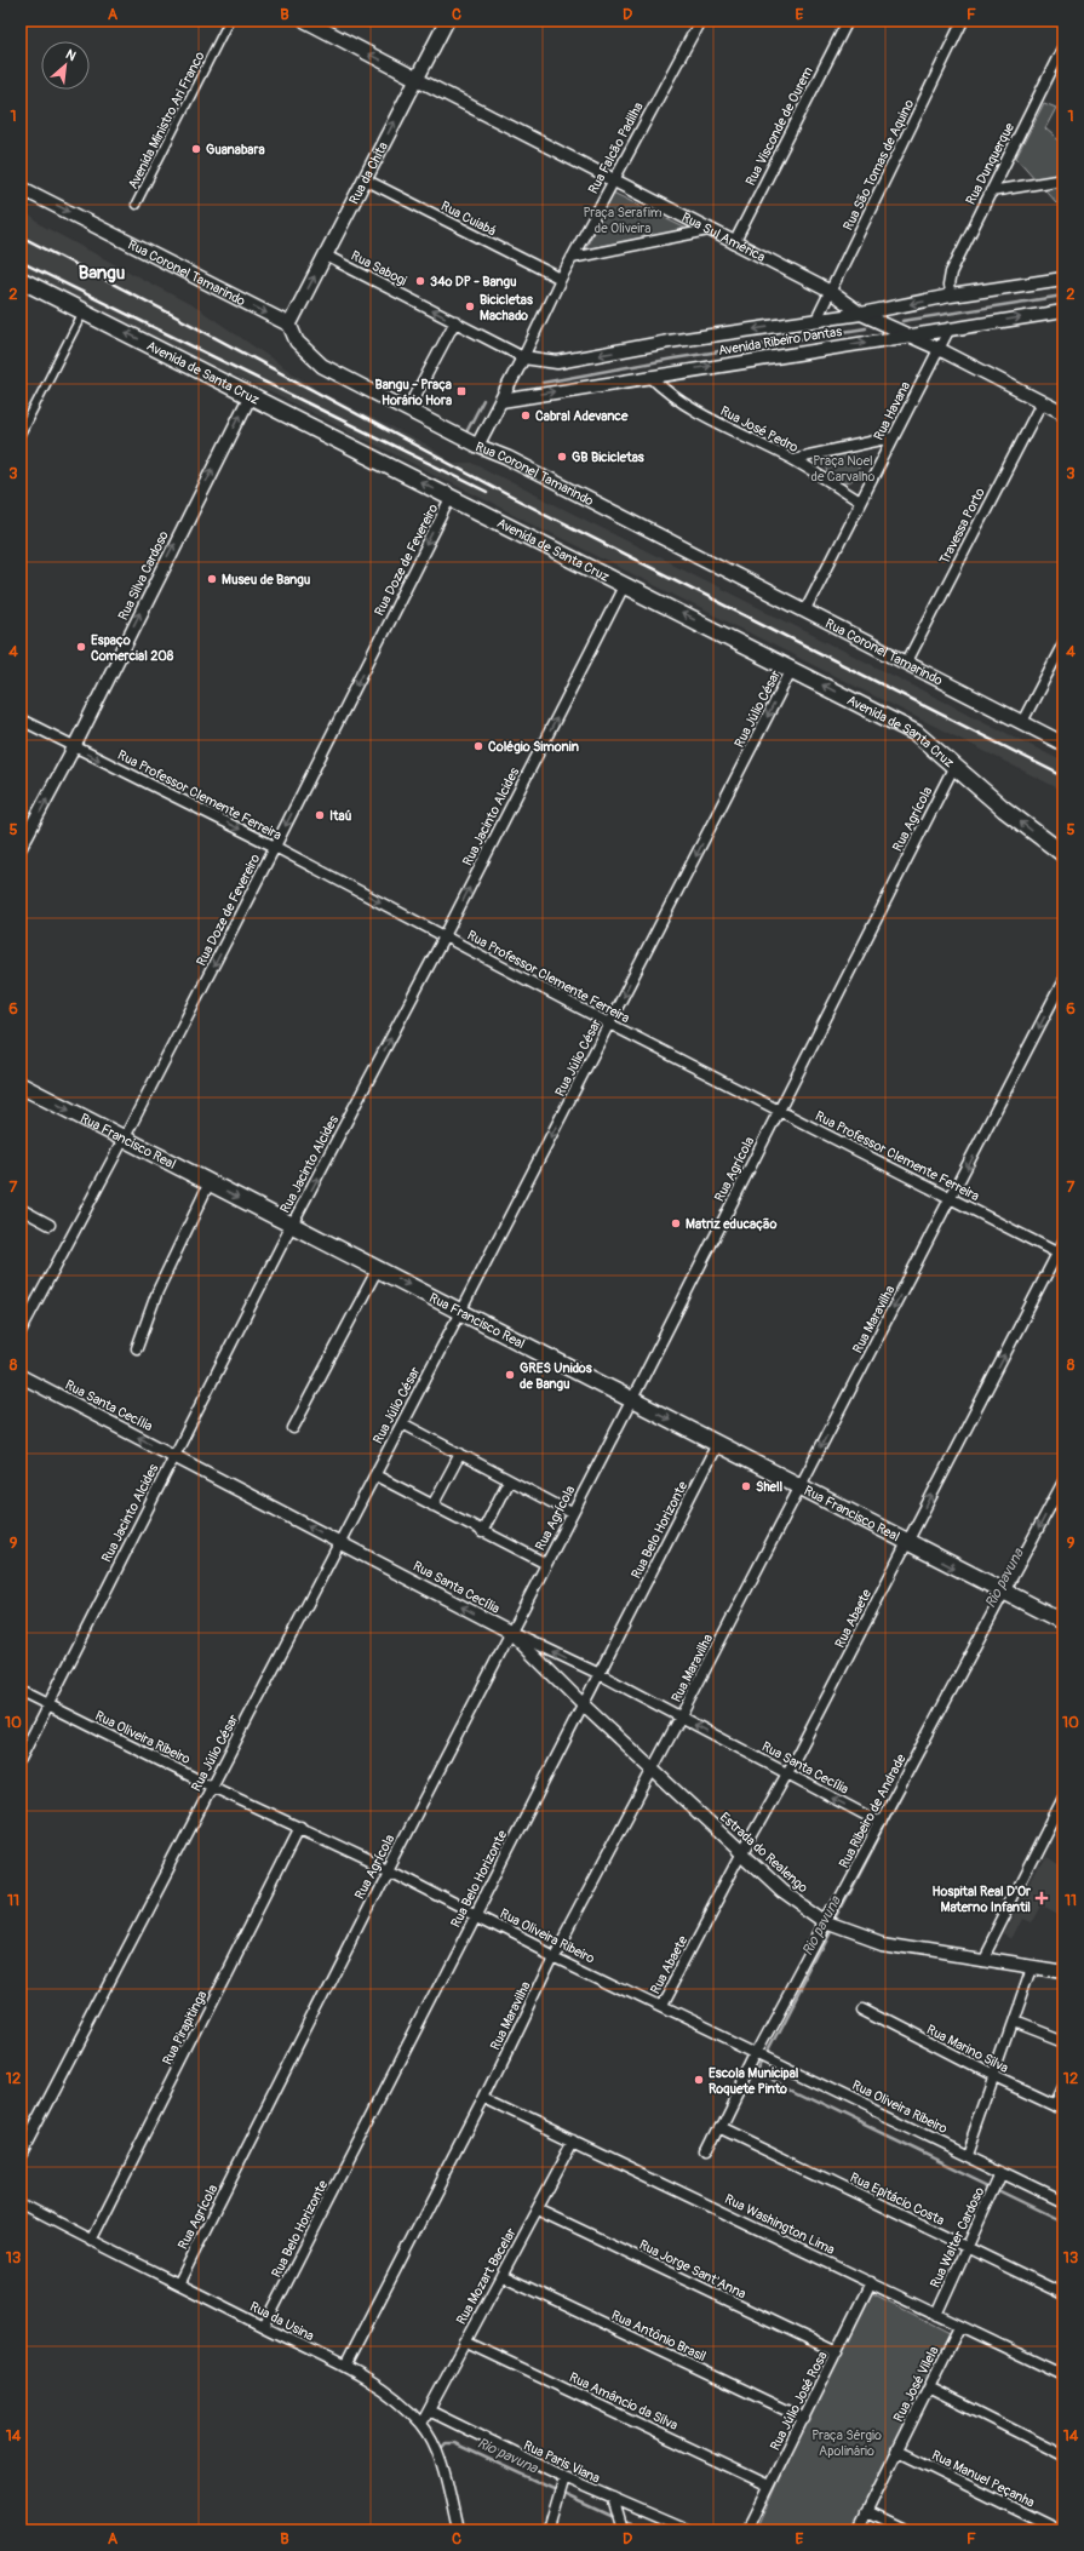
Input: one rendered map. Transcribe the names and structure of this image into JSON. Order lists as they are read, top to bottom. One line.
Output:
{"streets":{"main road":["Rua da Chita","Rua Sul América","Rua Coronel Tamarindo","Avenida de Santa Cruz","Rua Francisco Real"],"street":["Avenida Ministro Ari Franco","Rua Visconde de Ourem","Rua Falcão Padilha","Rua Dunquerque","Rua São Tomas de Aquino","Rua Cuiabá","Rua Sabogi","Avenida Ribeiro Dantas","Rua Havana","Rua José Pedro","Travessa Porto","Rua Doze de Fevereiro","Rua Silva Cardoso","Rua Júlio César","Rua Professor Clemente Ferreira","Rua Jacinto Alcides","Rua Agrícola","Rua Maravilha","Rua Santa Cecília","Rua Belo Horizonte","Rua Abaete","Rua Oliveira Ribeiro","Rua Ribeiro de Andrade","Estrada do Realengo","Rua Pirapitinga","Rua Marino Silva","Rua Epitácio Costa","Rua Washington Lima","Rua Walter Cardoso","Rua Jorge Sant'Anna","Rua Mozart Bacelar","Rua da Usina","Rua Antônio Brasil","Rua José Vilela","Rua Amâncio da Silva","Rua Júlio José Rosa","Rua Paris Viana","Rua Manuel Peçanha"]},"crossings":[["Rua Visconde de Ourem","Rua Sul América"],["Rua Falcão Padilha","Rua Cuiabá"],["Rua Falcão Padilha","Rua Sul América"],["Rua Falcão Padilha","Rua Sabogi"],["Rua Falcão Padilha","Rua Coronel Tamarindo"],["Rua Falcão Padilha","Avenida Ribeiro Dantas"],["Rua Dunquerque","Avenida Ribeiro Dantas"],["Rua São Tomas de Aquino","Rua Sul América"],["Rua São Tomas de Aquino","Avenida Ribeiro Dantas"],["Rua da Chita","Rua Cuiabá"],["Rua da Chita","Rua Sul América"],["Rua da Chita","Rua Sabogi"],["Rua da Chita","Rua Coronel Tamarindo"],["Rua Sul América","Avenida Ribeiro Dantas"],["Rua Sul América","Rua Havana"],["Rua Sul América","Travessa Porto"],["Rua Sabogi","Avenida Ribeiro Dantas"],["Rua Coronel Tamarindo","Rua Havana"],["Rua Coronel Tamarindo","Travessa Porto"],["Avenida Ribeiro Dantas","Rua Havana"],["Avenida Ribeiro Dantas","Rua José Pedro"],["Avenida de Santa Cruz","Rua Doze de Fevereiro"],["Avenida de Santa Cruz","Rua Silva Cardoso"],["Avenida de Santa Cruz","Rua Júlio César"],["Avenida de Santa Cruz","Rua Jacinto Alcides"],["Avenida de Santa Cruz","Rua Agrícola"],["Rua Havana","Rua José Pedro"],["Rua Doze de Fevereiro","Rua Professor Clemente Ferreira"],["Rua Doze de Fevereiro","Rua Francisco Real"],["Rua Silva Cardoso","Rua Professor Clemente Ferreira"],["Rua Júlio César","Rua Professor Clemente Ferreira"],["Rua Júlio César","Rua Francisco Real"],["Rua Júlio César","Rua Santa Cecília"],["Rua Júlio César","Rua Oliveira Ribeiro"],["Rua Professor Clemente Ferreira","Rua Jacinto Alcides"],["Rua Professor Clemente Ferreira","Rua Agrícola"],["Rua Professor Clemente Ferreira","Rua Maravilha"],["Rua Professor Clemente Ferreira","Rua Abaete"],["Rua Jacinto Alcides","Rua Francisco Real"],["Rua Jacinto Alcides","Rua Santa Cecília"],["Rua Jacinto Alcides","Rua Oliveira Ribeiro"],["Rua Agrícola","Rua Francisco Real"],["Rua Agrícola","Rua Santa Cecília"],["Rua Agrícola","Rua Oliveira Ribeiro"],["Rua Agrícola","Estrada do Realengo"],["Rua Agrícola","Rua da Usina"],["Rua Francisco Real","Rua Maravilha"],["Rua Francisco Real","Rua Belo Horizonte"],["Rua Francisco Real","Rua Abaete"],["Rua Francisco Real","Rua Ribeiro de Andrade"],["Rua Maravilha","Rua Santa Cecília"],["Rua Maravilha","Rua Oliveira Ribeiro"],["Rua Maravilha","Estrada do Realengo"],["Rua Maravilha","Rua Washington Lima"],["Rua Maravilha","Rua da Usina"],["Rua Santa Cecília","Rua Belo Horizonte"],["Rua Santa Cecília","Rua Abaete"],["Rua Santa Cecília","Rua Ribeiro de Andrade"],["Rua Santa Cecília","Estrada do Realengo"],["Rua Belo Horizonte","Rua Oliveira Ribeiro"],["Rua Belo Horizonte","Estrada do Realengo"],["Rua Belo Horizonte","Rua da Usina"],["Rua Abaete","Rua Oliveira Ribeiro"],["Rua Abaete","Estrada do Realengo"],["Rua Oliveira Ribeiro","Rua Ribeiro de Andrade"],["Rua Oliveira Ribeiro","Rua Pirapitinga"],["Rua Oliveira Ribeiro","Rua Walter Cardoso"],["Rua Ribeiro de Andrade","Estrada do Realengo"],["Rua Ribeiro de Andrade","Rua Epitácio Costa"],["Rua Pirapitinga","Rua da Usina"],["Rua Epitácio Costa","Rua Walter Cardoso"],["Rua Washington Lima","Rua Walter Cardoso"],["Rua Washington Lima","Rua Mozart Bacelar"],["Rua Washington Lima","Rua José Vilela"],["Rua Washington Lima","Rua Júlio José Rosa"],["Rua Jorge Sant'Anna","Rua Mozart Bacelar"],["Rua Jorge Sant'Anna","Rua Júlio José Rosa"],["Rua Mozart Bacelar","Rua da Usina"],["Rua Mozart Bacelar","Rua Antônio Brasil"],["Rua Mozart Bacelar","Rua Amâncio da Silva"],["Rua Mozart Bacelar","Rua Paris Viana"],["Rua Antônio Brasil","Rua Júlio José Rosa"],["Rua José Vilela","Rua Manuel Peçanha"],["Rua Amâncio da Silva","Rua Júlio José Rosa"]],"one_way":["Rua da Chita","Rua Sabogi","Avenida de Santa Cruz","Rua Doze de Fevereiro","Rua Silva Cardoso","Rua Júlio César","Rua Professor Clemente Ferreira","Rua Jacinto Alcides","Rua Francisco Real","Rua Maravilha","Rua Santa Cecília","Rua Abaete"],"districts":["Bangu"],"water":["Rio pavuna"],"parks":["Praça Serafim de Oliveira","Praça Noel de Carvalho","Praça Sérgio Apolinário"],"places":{"other":["Guanabara","34º DP - Bangu","Bicicletas Machado","Cabral Adevance","GB Bicicletas","Museu de Bangu","Espaço Comercial 208","Colégio Simonin","Itaú","Matriz educação","GRES Unidos de Bangu","Shell","Escola Municipal Roquete Pinto"],"transit":["Bangu - Praça Horário Hora"],"health":["Hospital Real D'Or Materno Infantil"]},"north":"top right","grid":{"columns":["A","B","C","D","E","F"],"rows":["1","2","3","4","5","6","7","8","9","10","11","12","13","14"]}}
